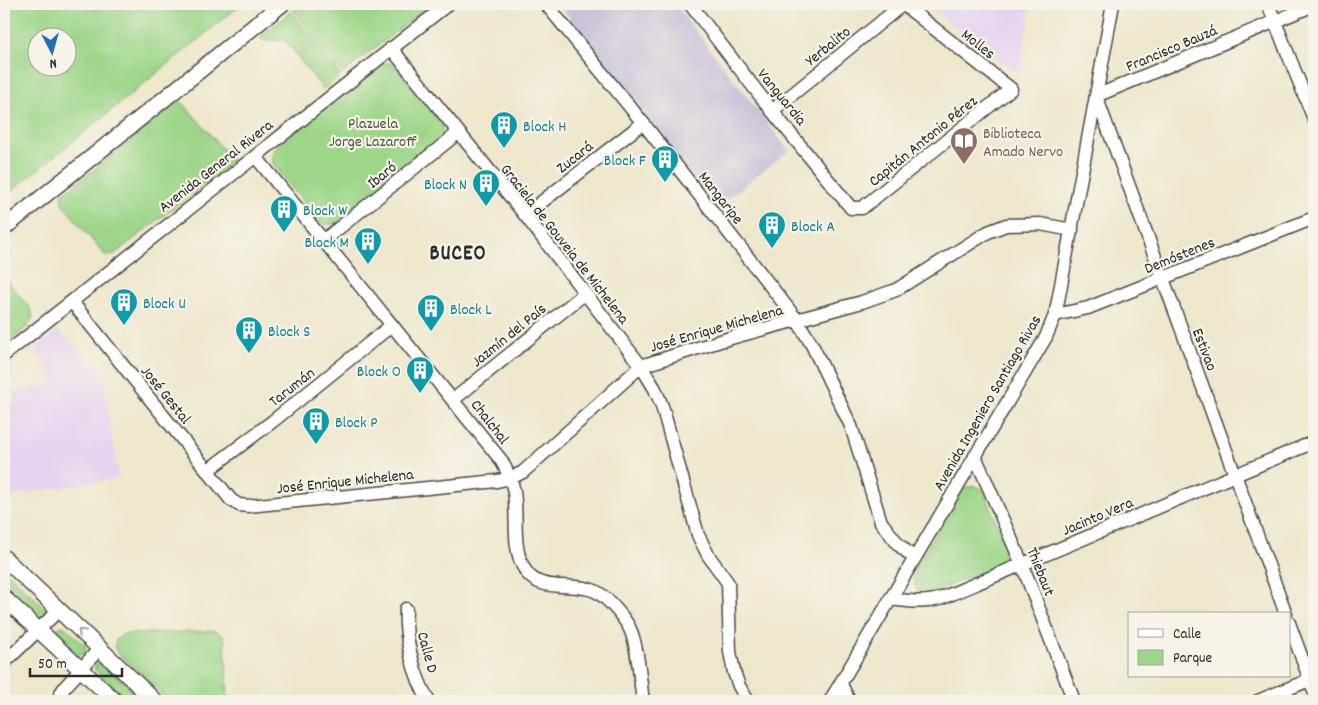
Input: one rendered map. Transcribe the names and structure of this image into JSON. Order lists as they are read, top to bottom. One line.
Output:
{"streets":{"street":["Molles","Yerbalito","Francisco Bauzá","Vanguardia","Capitán Antonio Pérez","Zucará","Avenida General Rivera","Ibaró","Mangaripe","Graciela de Gouveia de Michelena","Demóstenes","José Enrique Michelena","Jazmín del País","Estivao","Tarumán","José Gestal","Avenida Ingeniero Santiago Rivas","Chalchal","Jacinto Vera","Thiebaut","Calle D"]},"crossings":[["Molles","Yerbalito"],["Molles","Capitán Antonio Pérez"],["Yerbalito","Vanguardia"],["Francisco Bauzá","Estivao"],["Francisco Bauzá","Avenida Ingeniero Santiago Rivas"],["Vanguardia","Capitán Antonio Pérez"],["Zucará","Mangaripe"],["Zucará","Graciela de Gouveia de Michelena"],["Avenida General Rivera","Graciela de Gouveia de Michelena"],["Avenida General Rivera","José Gestal"],["Avenida General Rivera","Chalchal"],["Ibaró","Graciela de Gouveia de Michelena"],["Ibaró","Chalchal"],["Mangaripe","José Enrique Michelena"],["Mangaripe","Avenida Ingeniero Santiago Rivas"],["Graciela de Gouveia de Michelena","José Enrique Michelena"],["Graciela de Gouveia de Michelena","Jazmín del País"],["Demóstenes","Estivao"],["Demóstenes","Avenida Ingeniero Santiago Rivas"],["José Enrique Michelena","José Gestal"],["José Enrique Michelena","Avenida Ingeniero Santiago Rivas"],["José Enrique Michelena","Chalchal"],["Jazmín del País","Chalchal"],["Estivao","Avenida Ingeniero Santiago Rivas"],["Estivao","Jacinto Vera"],["Tarumán","José Gestal"],["Tarumán","Chalchal"],["Avenida Ingeniero Santiago Rivas","Jacinto Vera"],["Avenida Ingeniero Santiago Rivas","Thiebaut"],["Jacinto Vera","Thiebaut"]],"districts":["BUCEO"],"parks":["Plazuela Jorge Lazaroff"],"places":{"building":["Block H","Block F","Block N","Block W","Block A","Block M","Block U","Block L","Block S","Block O","Block P"],"library":["Biblioteca Amado Nervo"]},"legend":["Calle","Parque"],"scale_bar":"50 m","north":"bottom"}
